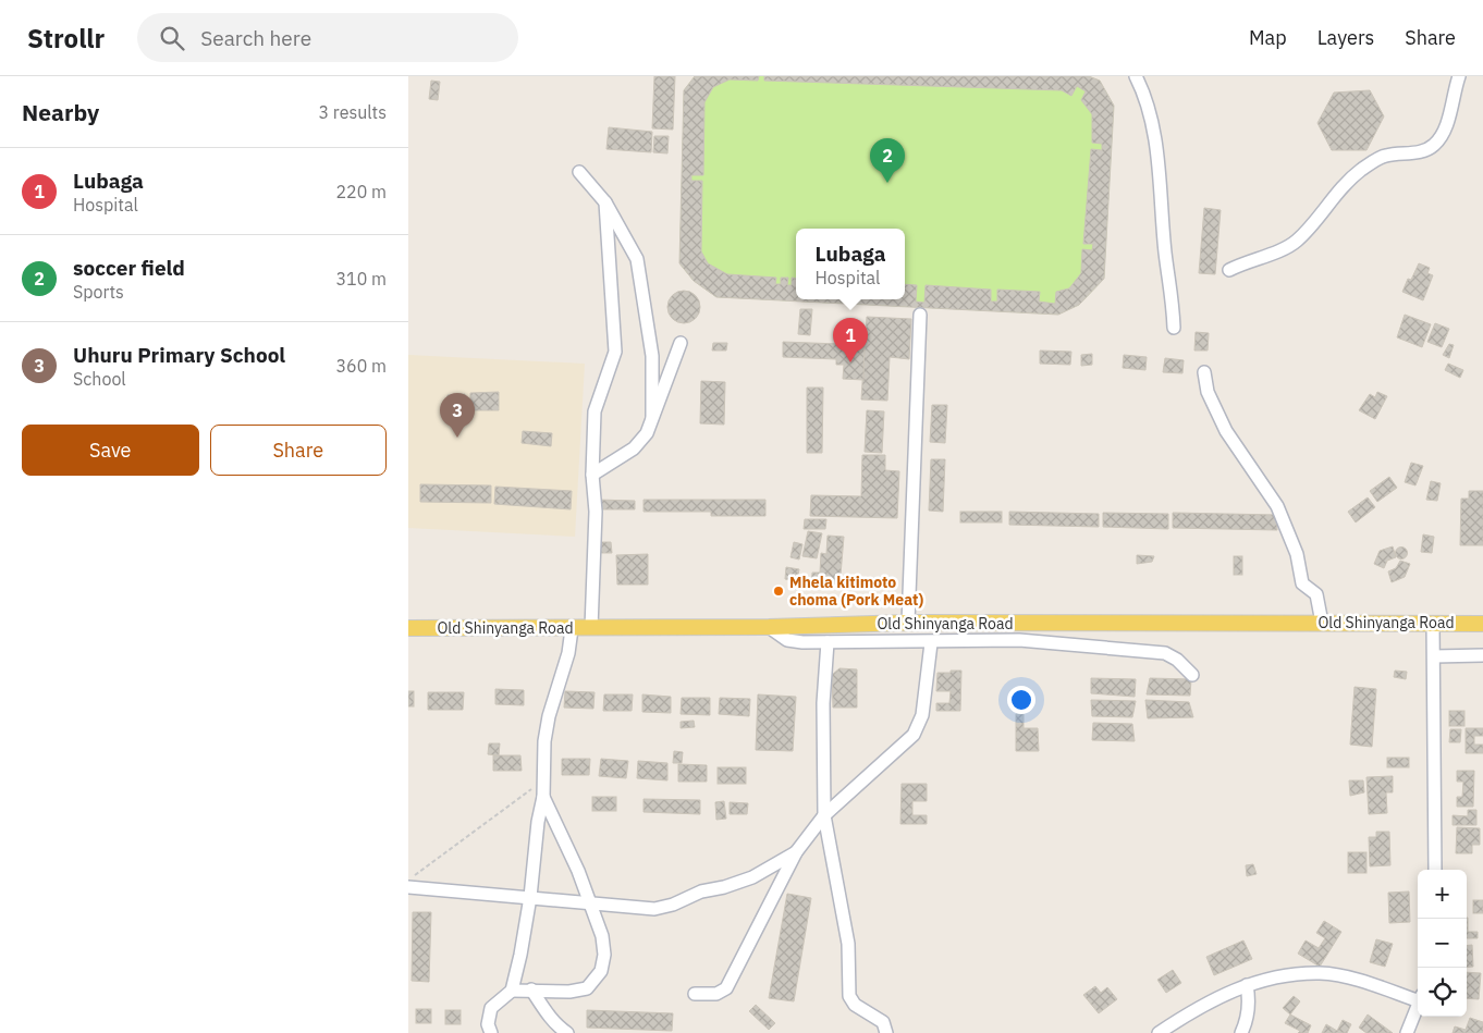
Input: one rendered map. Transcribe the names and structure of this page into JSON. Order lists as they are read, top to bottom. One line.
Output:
{"streets":{"main road":["Old Shinyanga Road"]},"places":["Mhela kitimoto choma (Pork Meat)"],"page":{"header":"Strollr","search":"Search here","nav":["Map","Layers","Share"],"heading":["Nearby","3 results"],"pins":["2","1","3"],"list":[{"mark":"1","name":"Lubaga","note":"Hospital","value":"220 m"},{"mark":"2","name":"soccer field","note":"Sports","value":"310 m"},{"mark":"3","name":"Uhuru Primary School","note":"School","value":"360 m"}],"popup":["Lubaga","Hospital"],"buttons":["Save","Share"],"map_buttons":["+","−"]}}
